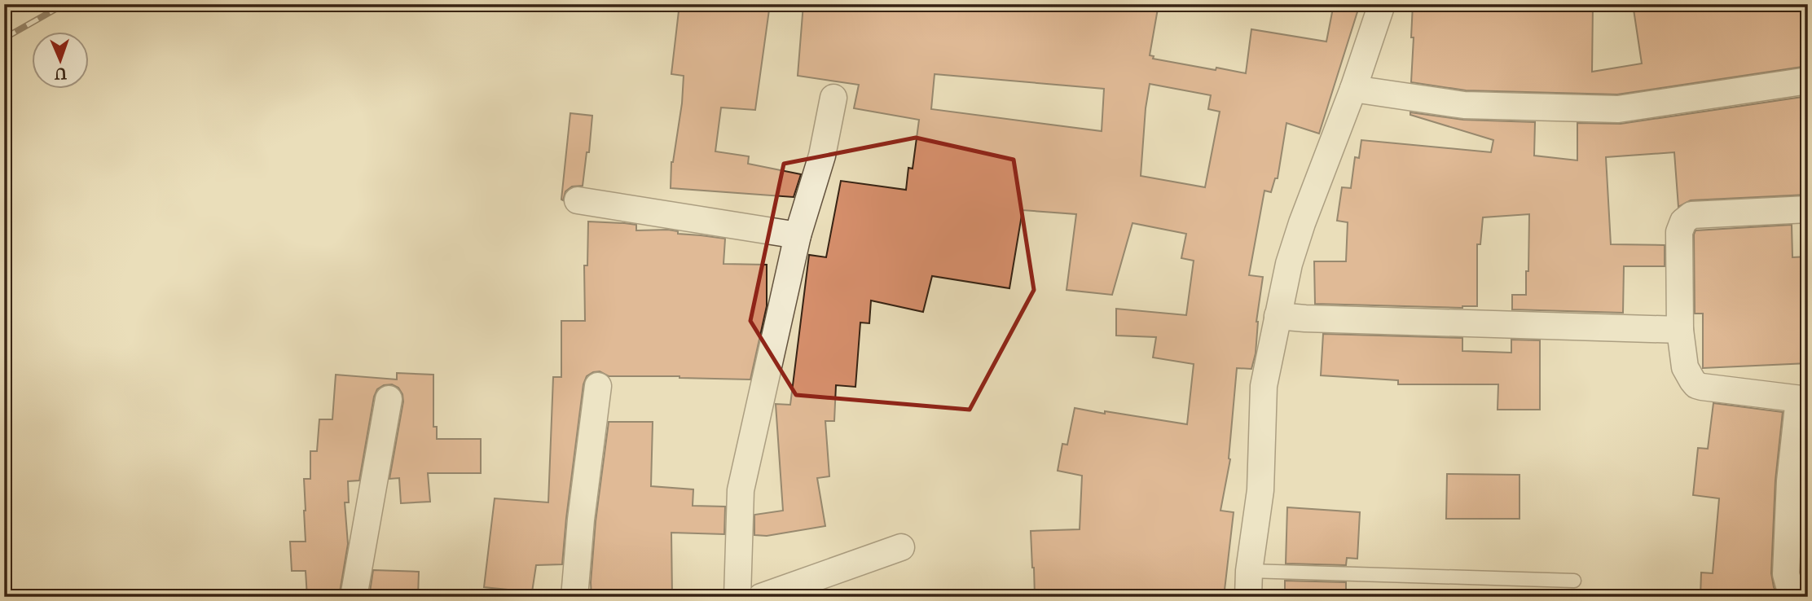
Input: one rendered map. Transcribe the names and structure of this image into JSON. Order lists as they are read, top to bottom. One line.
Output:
{"north":"bottom"}
